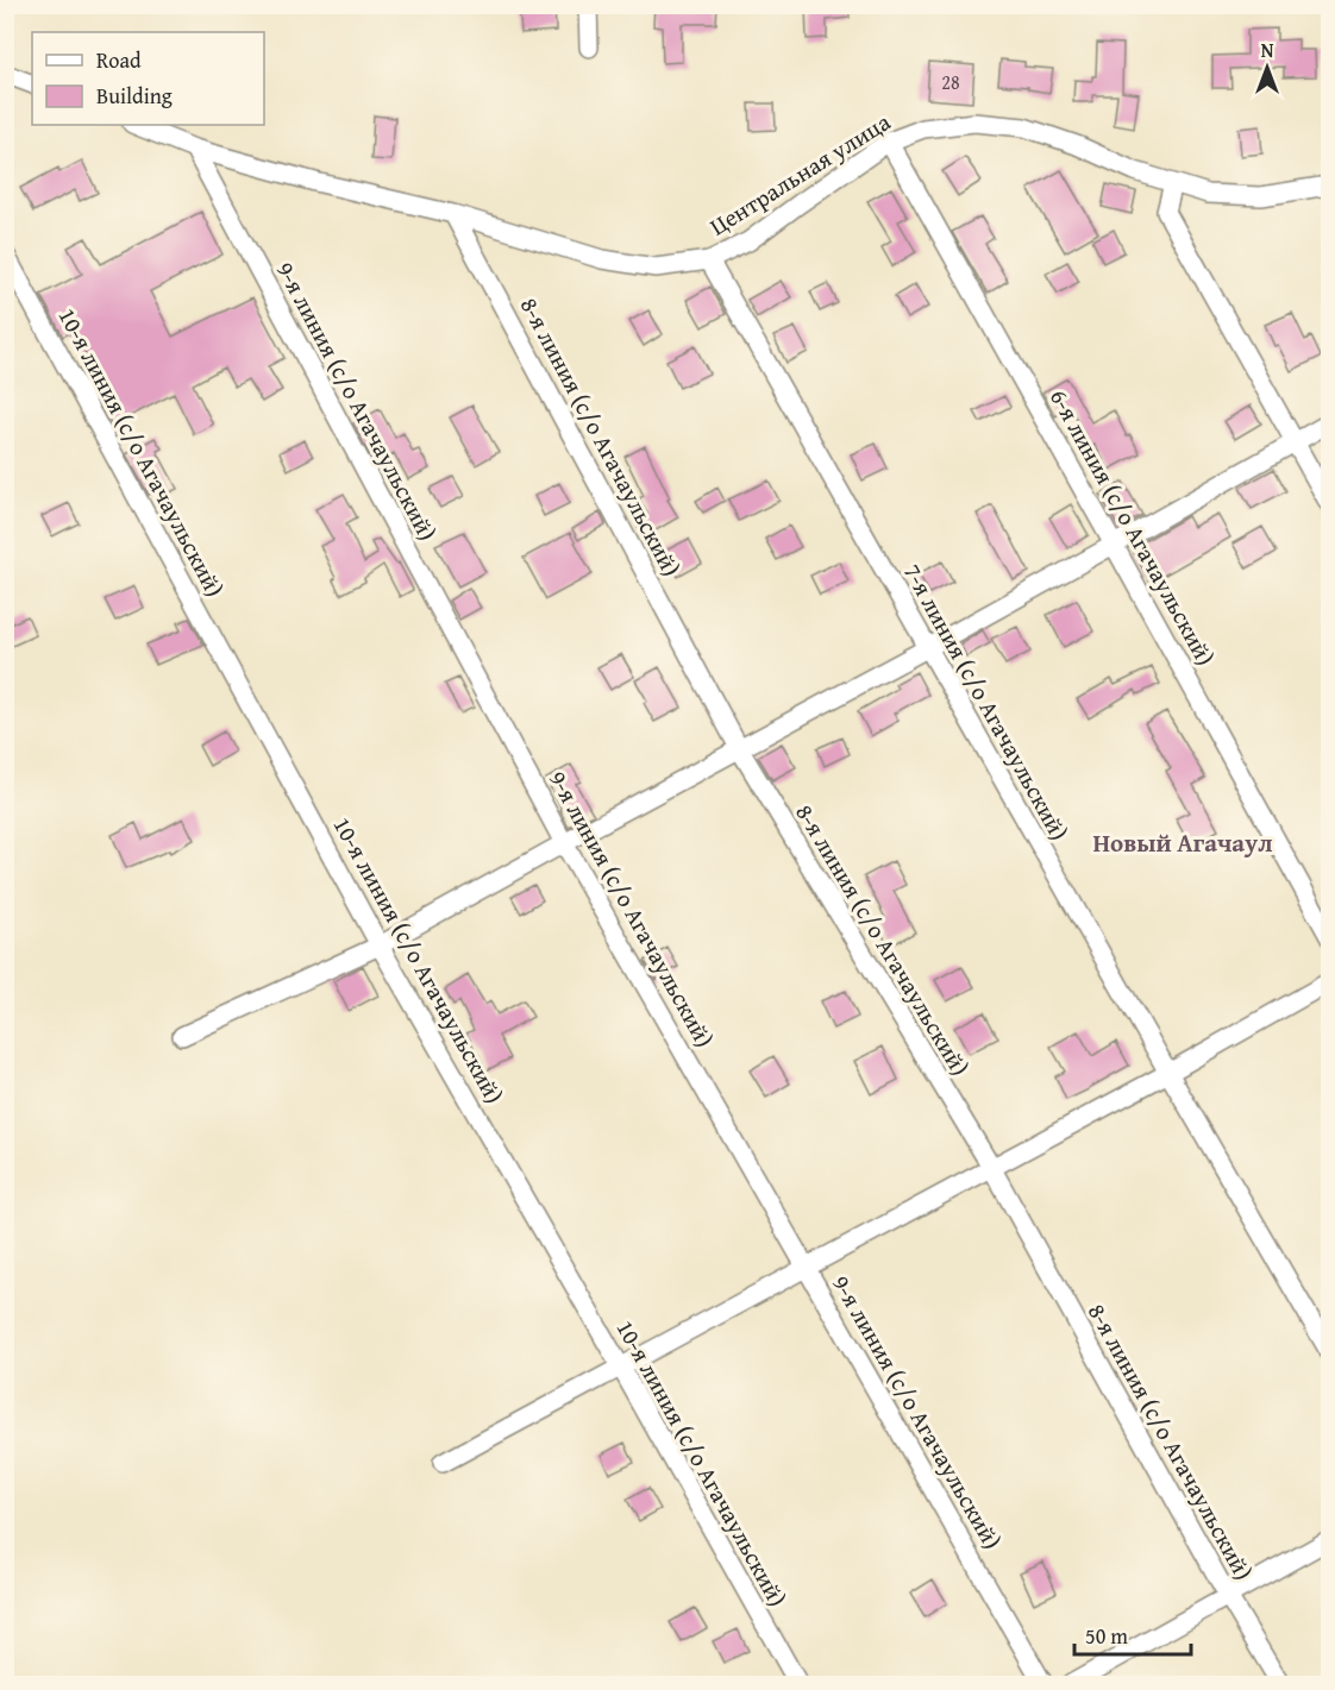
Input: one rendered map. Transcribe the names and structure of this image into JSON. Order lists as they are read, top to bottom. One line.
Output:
{"streets":{"street":["Центральная улица","9-я линия (с/о Агачаульский)","8-я линия (с/о Агачаульский)","10-я линия (с/о Агачаульский)","6-я линия (с/о Агачаульский)","7-я линия (с/о Агачаульский)"]},"crossings":[["Центральная улица","9-я линия (с/о Агачаульский)"],["Центральная улица","8-я линия (с/о Агачаульский)"],["Центральная улица","6-я линия (с/о Агачаульский)"],["Центральная улица","7-я линия (с/о Агачаульский)"]],"districts":["Новый Агачаул"],"house_numbers":["28"],"legend":["Road","Building"],"scale_bar":"50 m","north":"top"}
